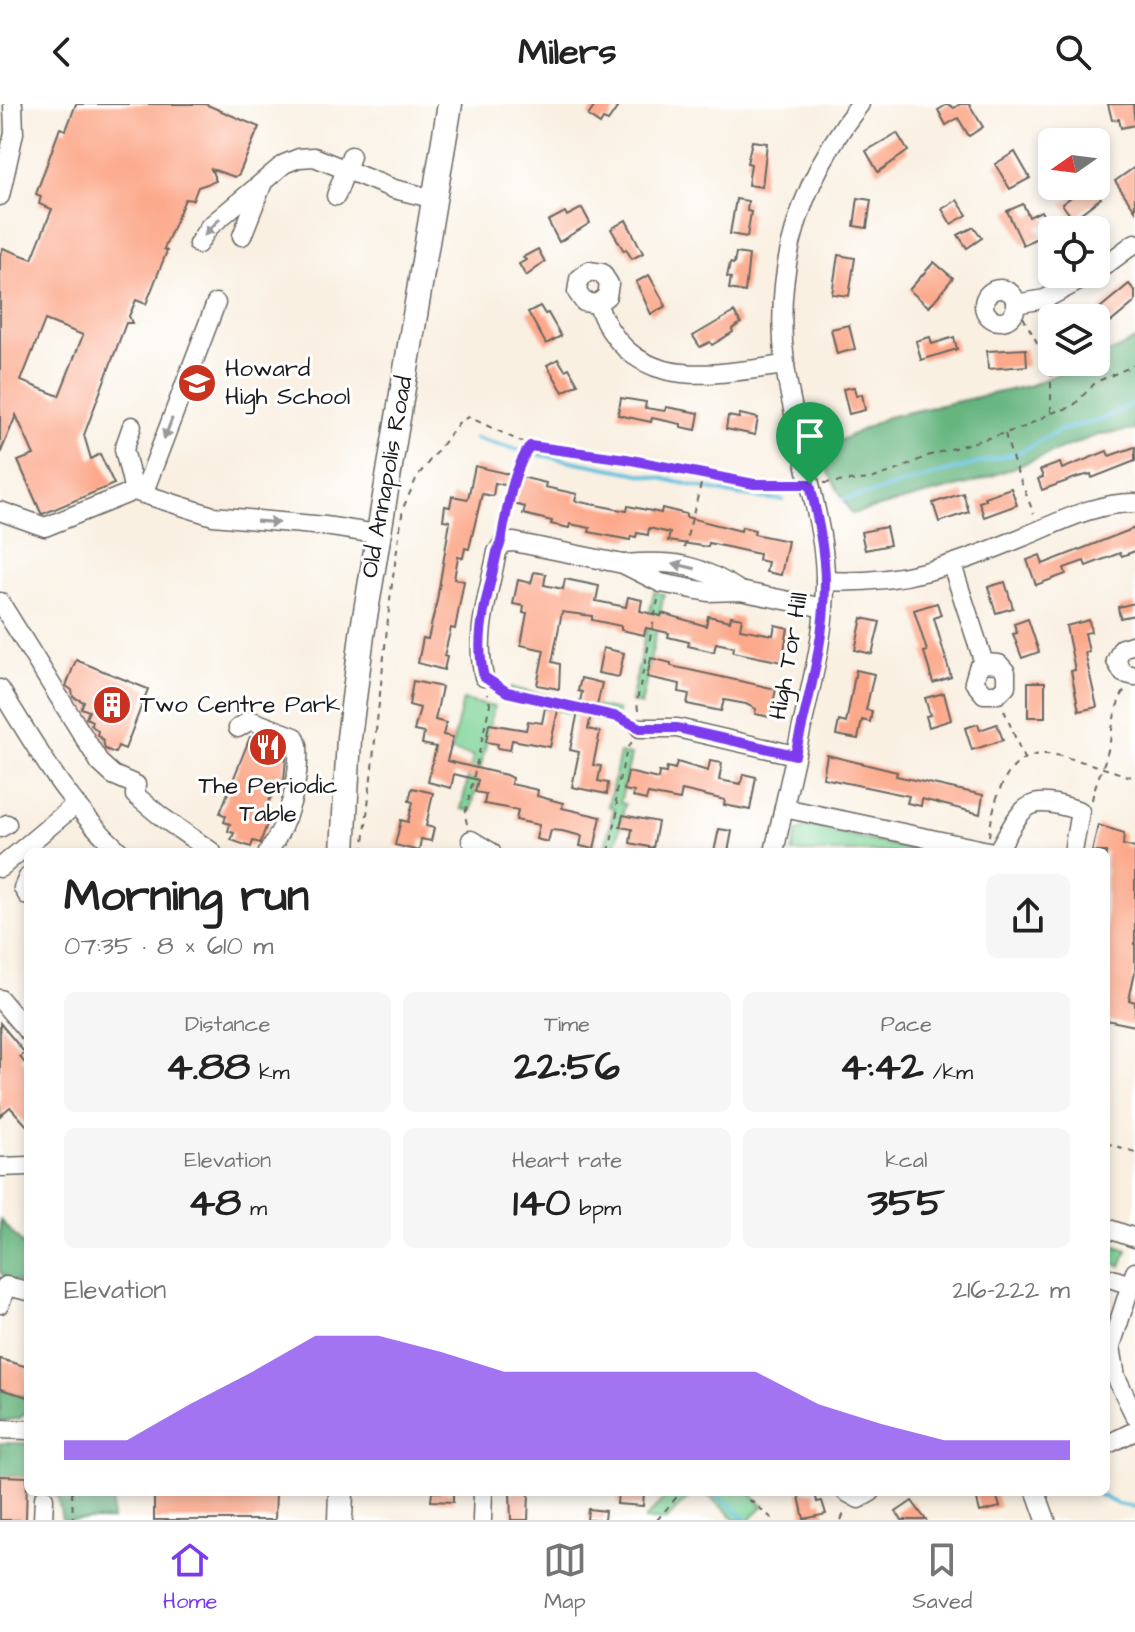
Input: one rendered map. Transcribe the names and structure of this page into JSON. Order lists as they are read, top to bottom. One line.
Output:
{"streets":{"main road":["Old Annapolis Road"],"street":["High Tor Hill"]},"places":{"school or university":["Howard High School"],"building":["Two Centre Park"],"restaurant":["The Periodic Table"]},"north":"left","page":{"header":"Milers","heading":["Morning run","07:35 · 8 × 610 m"],"stats":[["Distance","4.88 km"],["Time","22:56"],["Pace","4:42 /km"],["Elevation","48 m"],["Heart rate","140 bpm"],["kcal","355"]],"chart":["Elevation","216–222 m"],"tabs":["Home","Map","Saved"]}}
